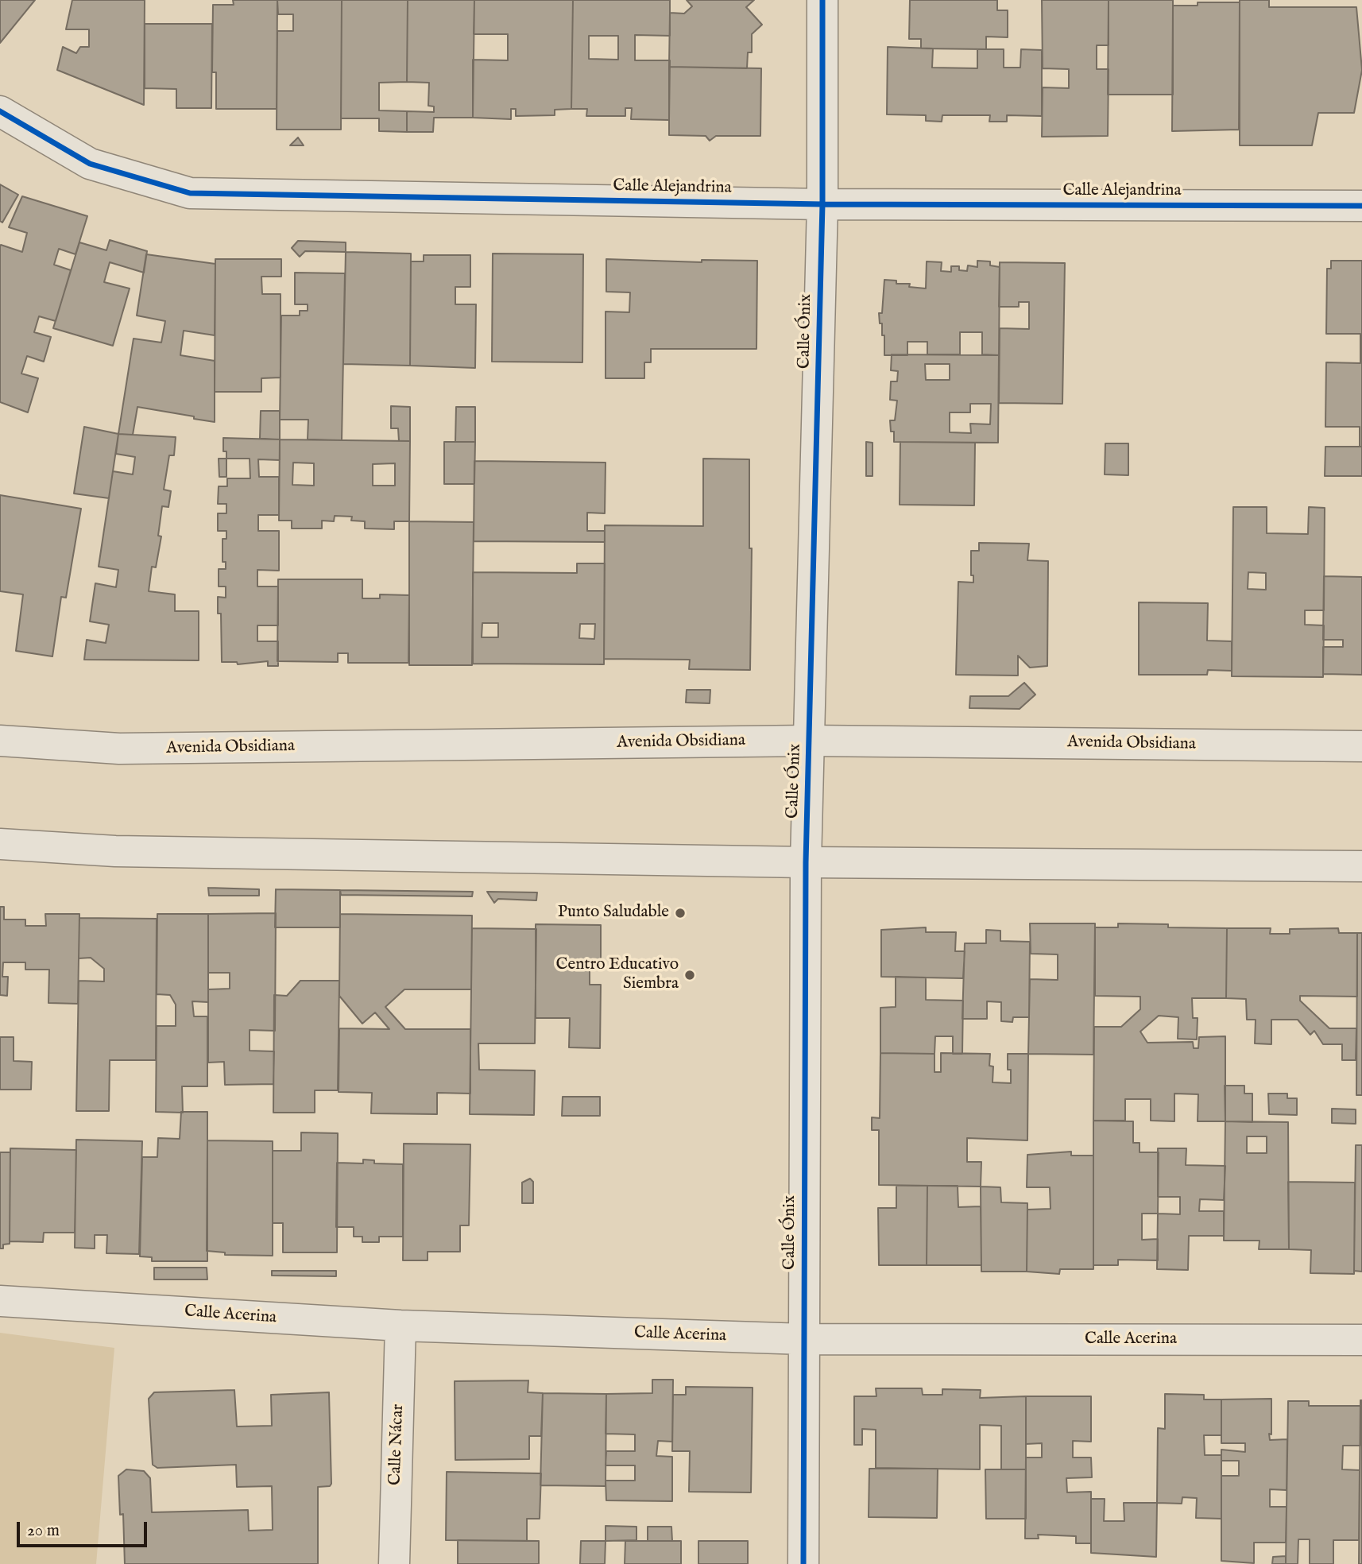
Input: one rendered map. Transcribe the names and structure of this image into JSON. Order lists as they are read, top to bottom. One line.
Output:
{"streets":{"street":["Calle Alejandrina","Calle Ónix","Avenida Obsidiana","Calle Acerina","Calle Nácar"]},"crossings":[["Calle Alejandrina","Calle Ónix"],["Calle Ónix","Avenida Obsidiana"],["Calle Ónix","Calle Acerina"],["Calle Acerina","Calle Nácar"]],"places":["Punto Saludable","Centro Educativo Siembra"],"scale_bar":"20 m"}
